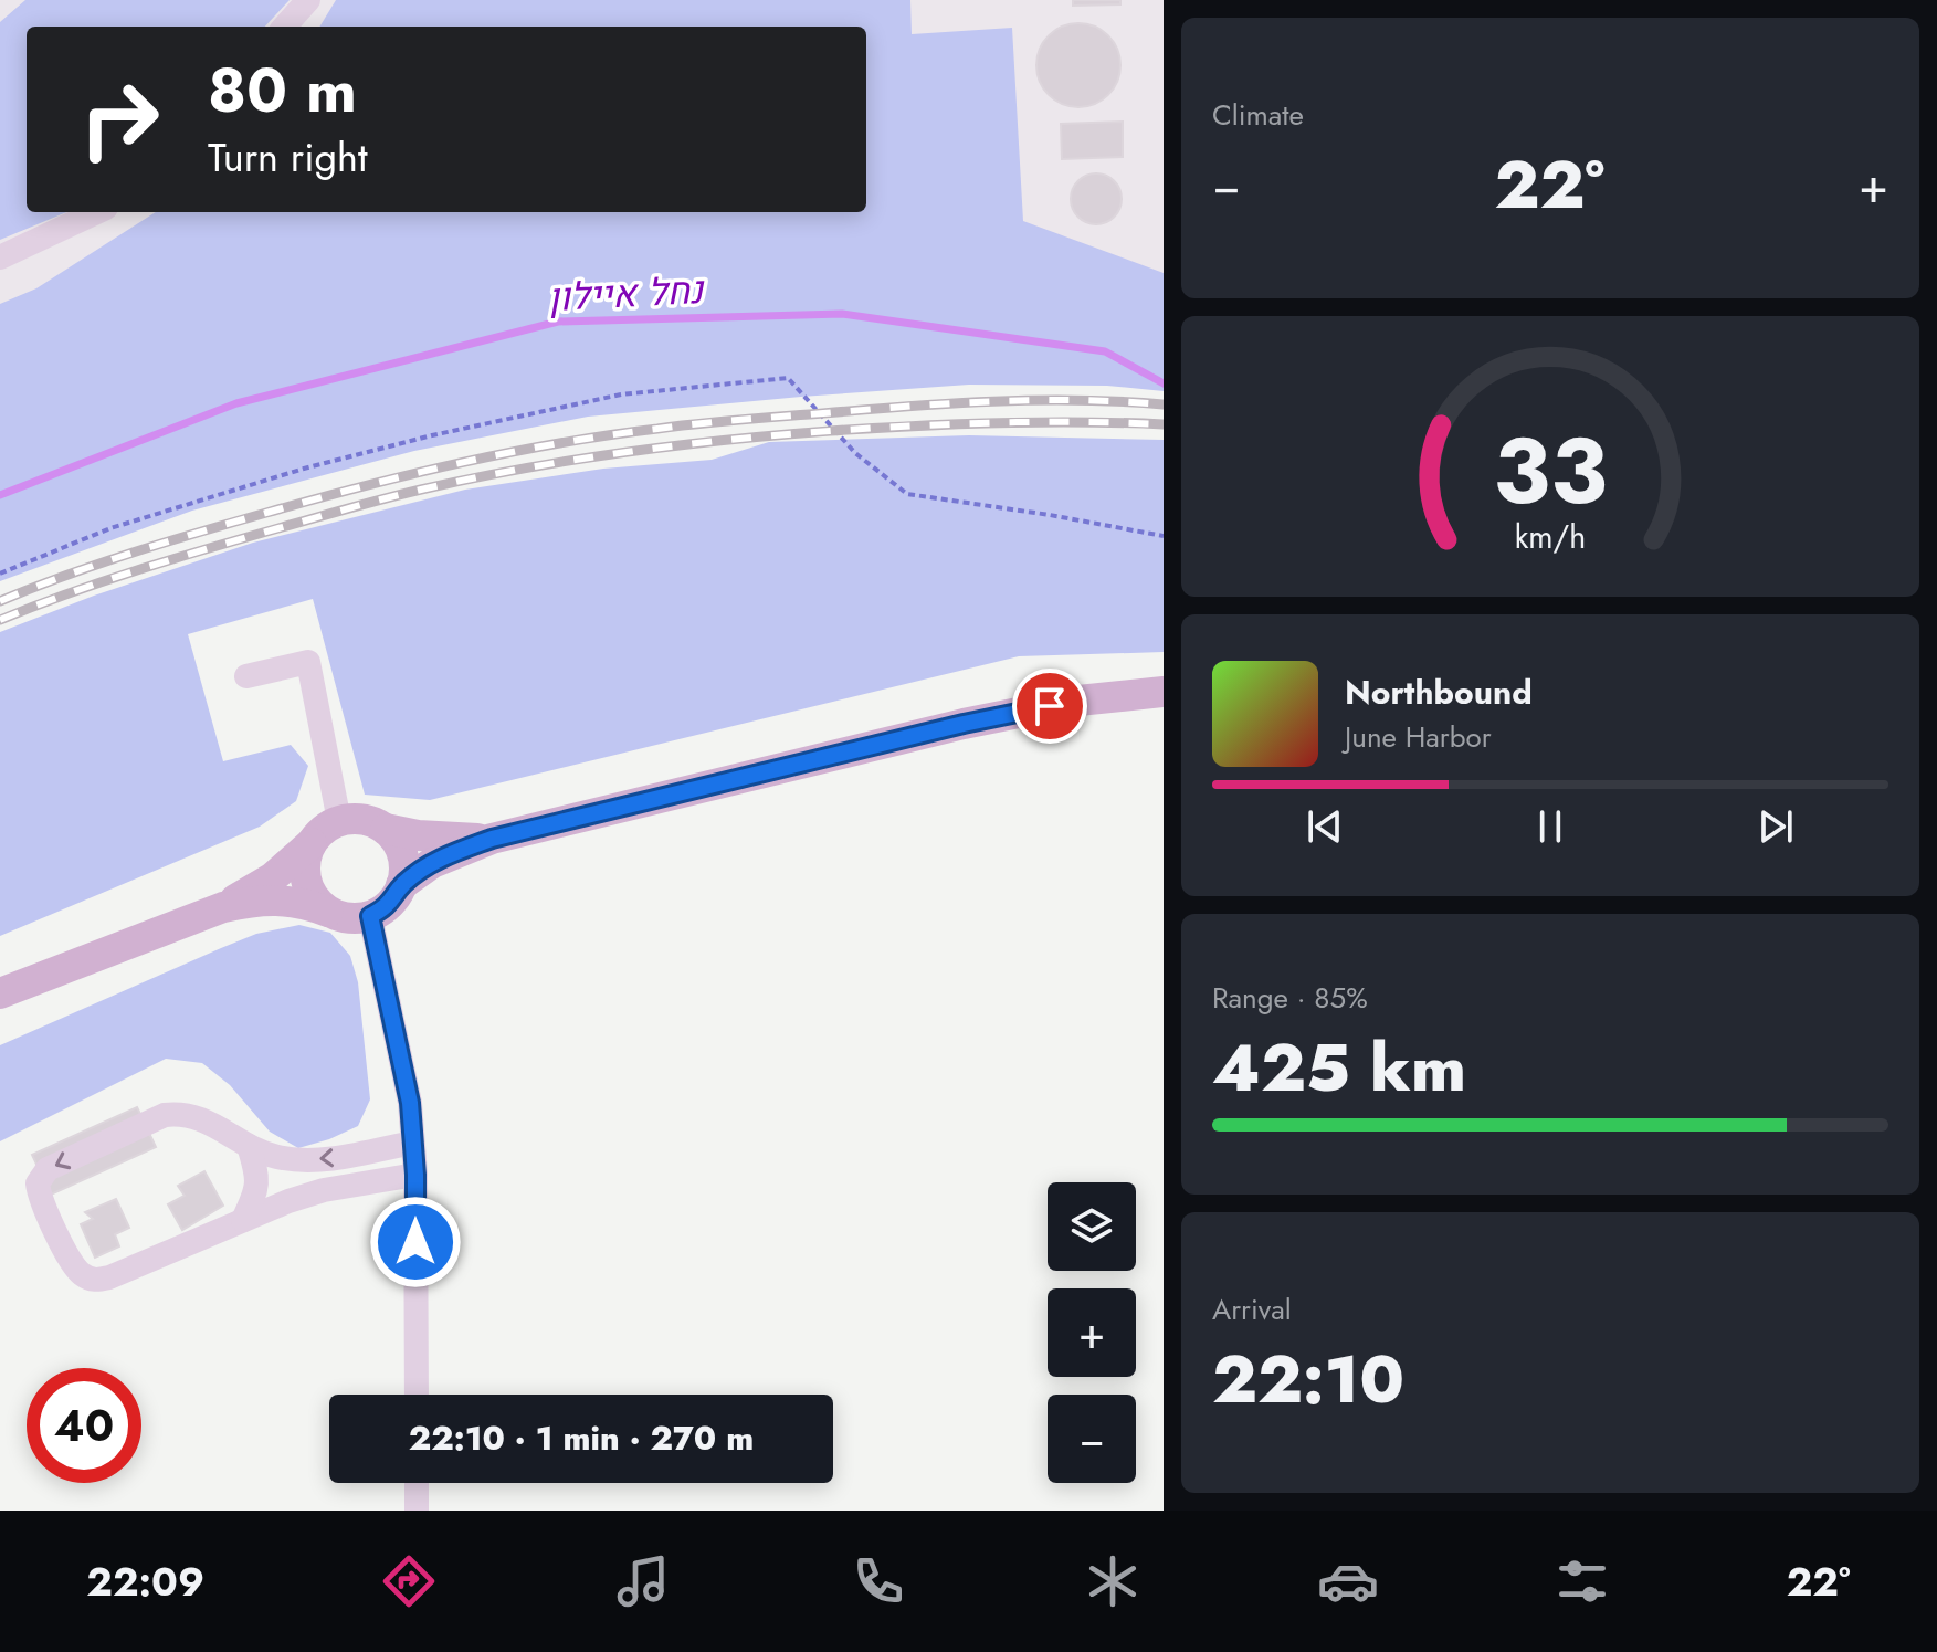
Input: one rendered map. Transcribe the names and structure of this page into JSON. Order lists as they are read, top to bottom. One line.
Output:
{"water":["נחל איילון"],"page":{"tile":["Climate",["Range · 85%","425 km"],["Arrival","22:10"]],"turn":["80 m","Turn right"],"heat":["−","22°","+"],"song":["Northbound","June Harbor"],"map_buttons":["+","−"],"limit":"40","trip":"22:10 · 1 min · 270 m","tabs":["22:09","22°"],"gauge":["33","km/h"]}}
